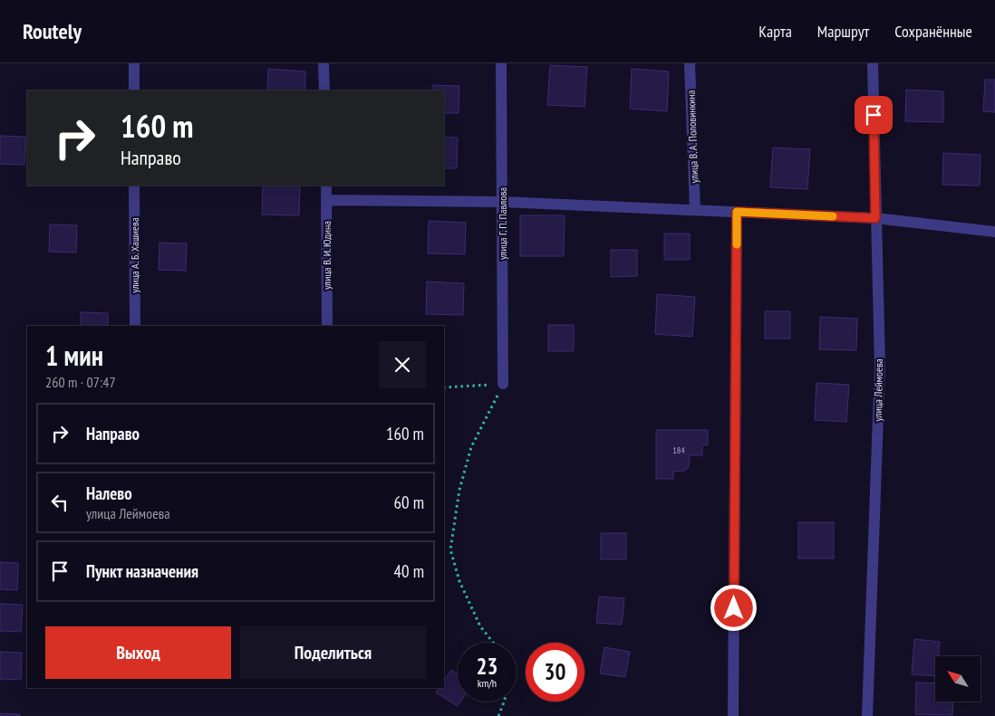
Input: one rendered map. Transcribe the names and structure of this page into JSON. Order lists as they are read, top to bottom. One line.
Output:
{"streets":{"street":["улица В. А. Половинкина","улица Г. П. Павлова","улица А. Б. Хашиева","улица В. И. Юдина","улица Леймоева"]},"house_numbers":["184"],"north":"top left","page":{"header":"Routely","nav":["Карта","Маршрут","Сохранённые"],"turn":["160 m","Направо"],"heading":["1 мин","260 m · 07:47"],"list":[{"name":"Направо","value":"160 m"},{"name":"Налево","note":"улица Леймоева","value":"60 m"},{"name":"Пункт назначения","value":"40 m"}],"buttons":["Выход","Поделиться"],"speed":"23 km/h","limit":"30"}}
